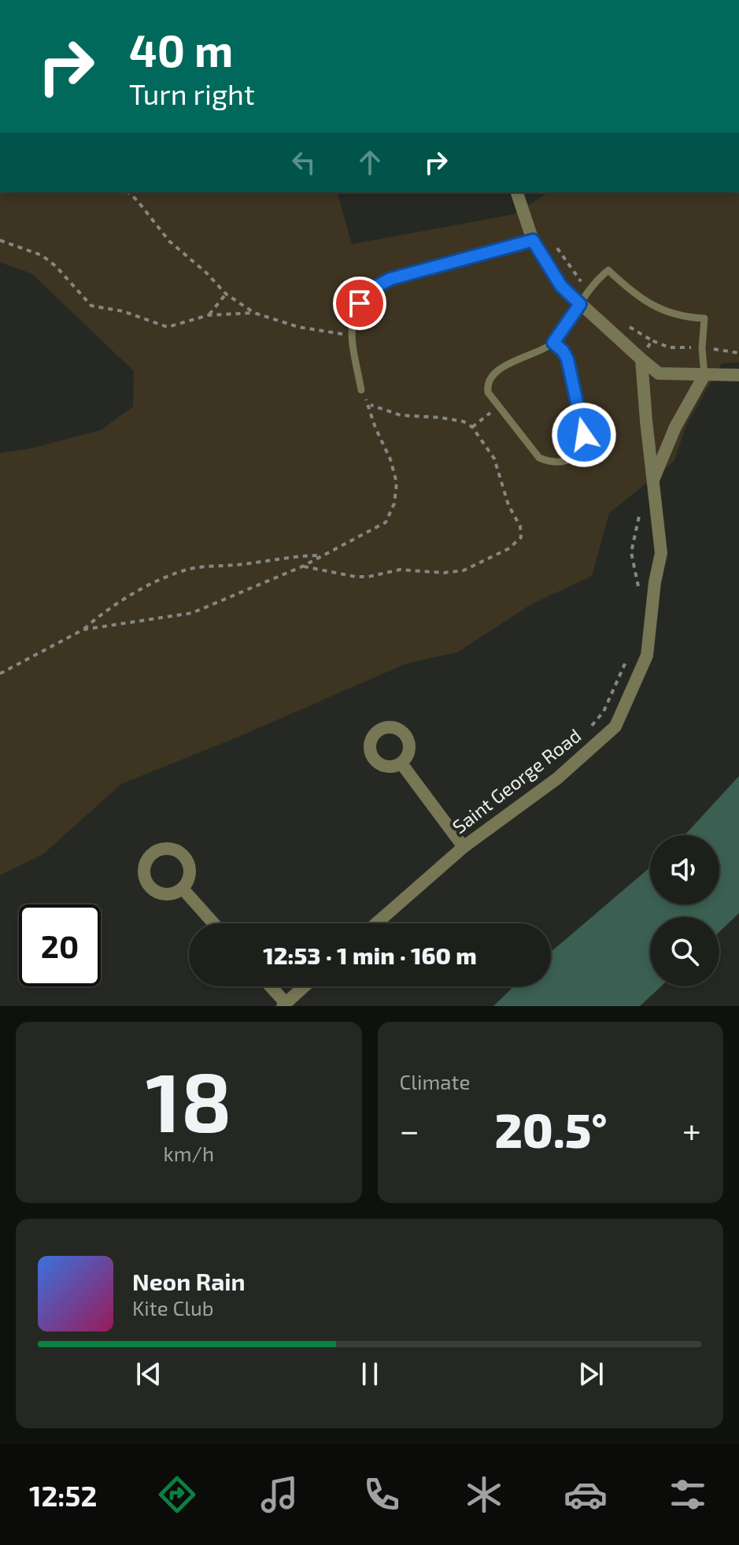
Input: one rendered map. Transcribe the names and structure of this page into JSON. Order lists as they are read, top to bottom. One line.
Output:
{"streets":{"street":["Saint George Road"]},"page":{"turn":["40 m","Turn right"],"limit":"20","trip":"12:53 · 1 min · 160 m","tile":[["18","km/h"],"Climate"],"heat":["−","20.5°","+"],"song":["Neon Rain","Kite Club"],"tabs":"12:52"}}
